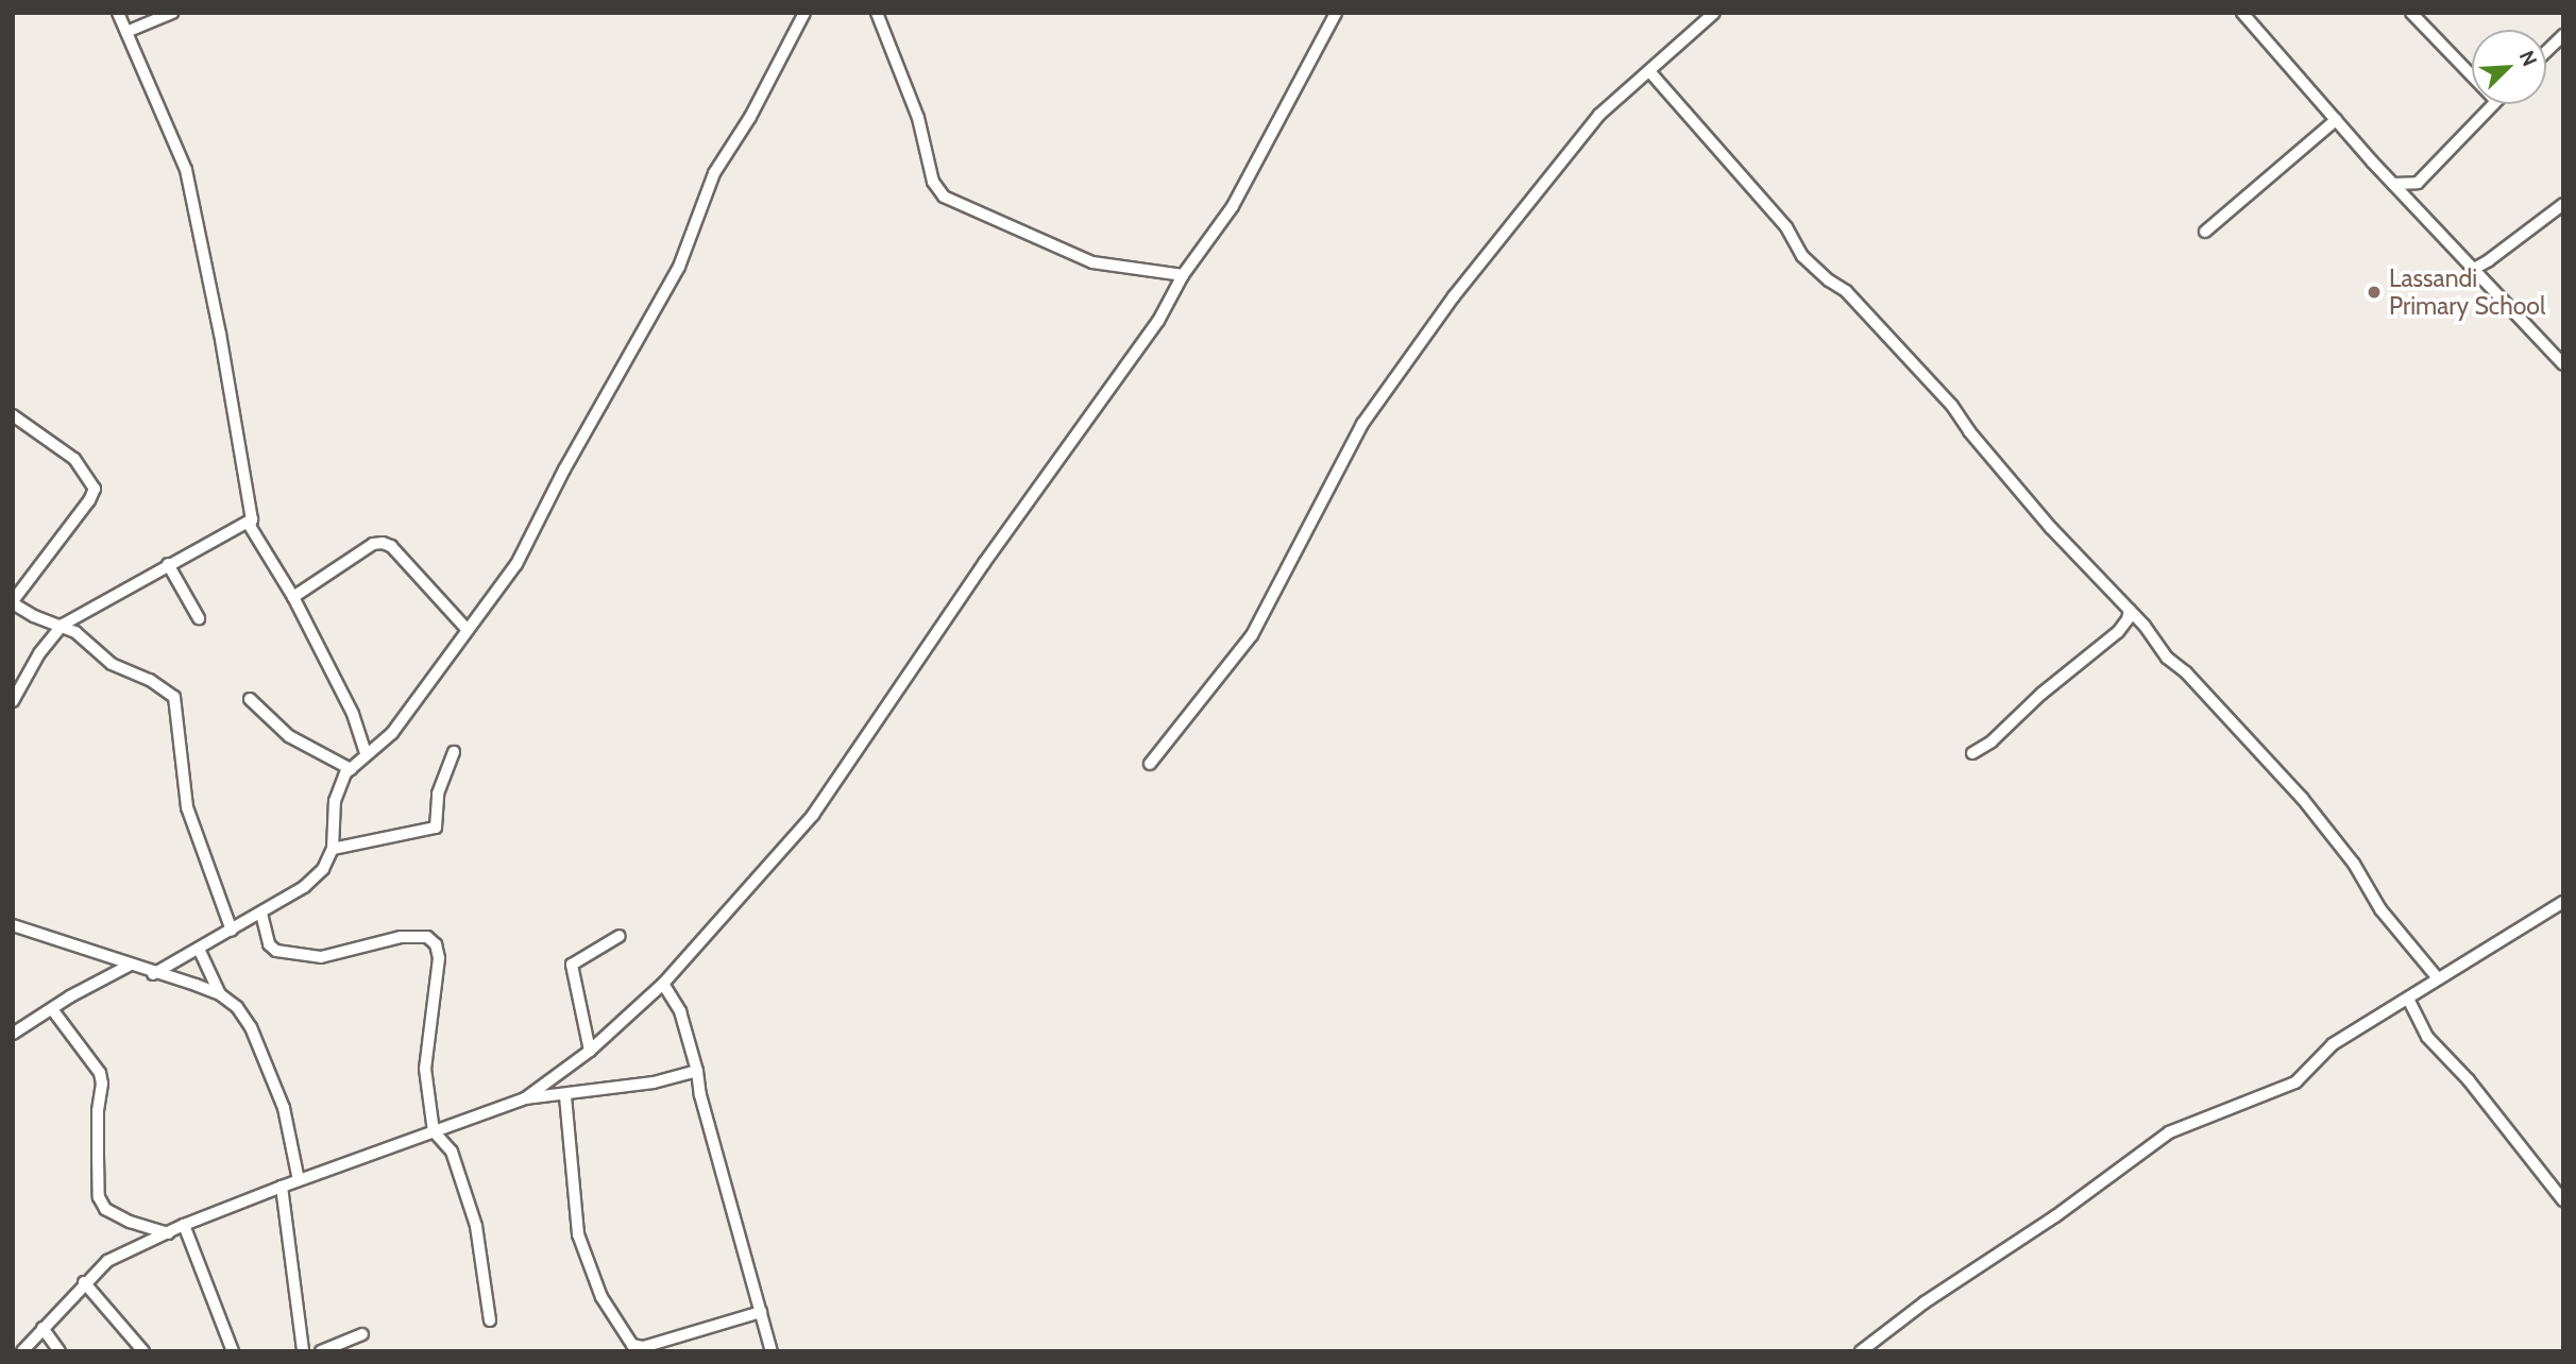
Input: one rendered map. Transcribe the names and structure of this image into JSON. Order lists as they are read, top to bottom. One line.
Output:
{"places":["Lassandi Primary School"],"north":"top right"}
